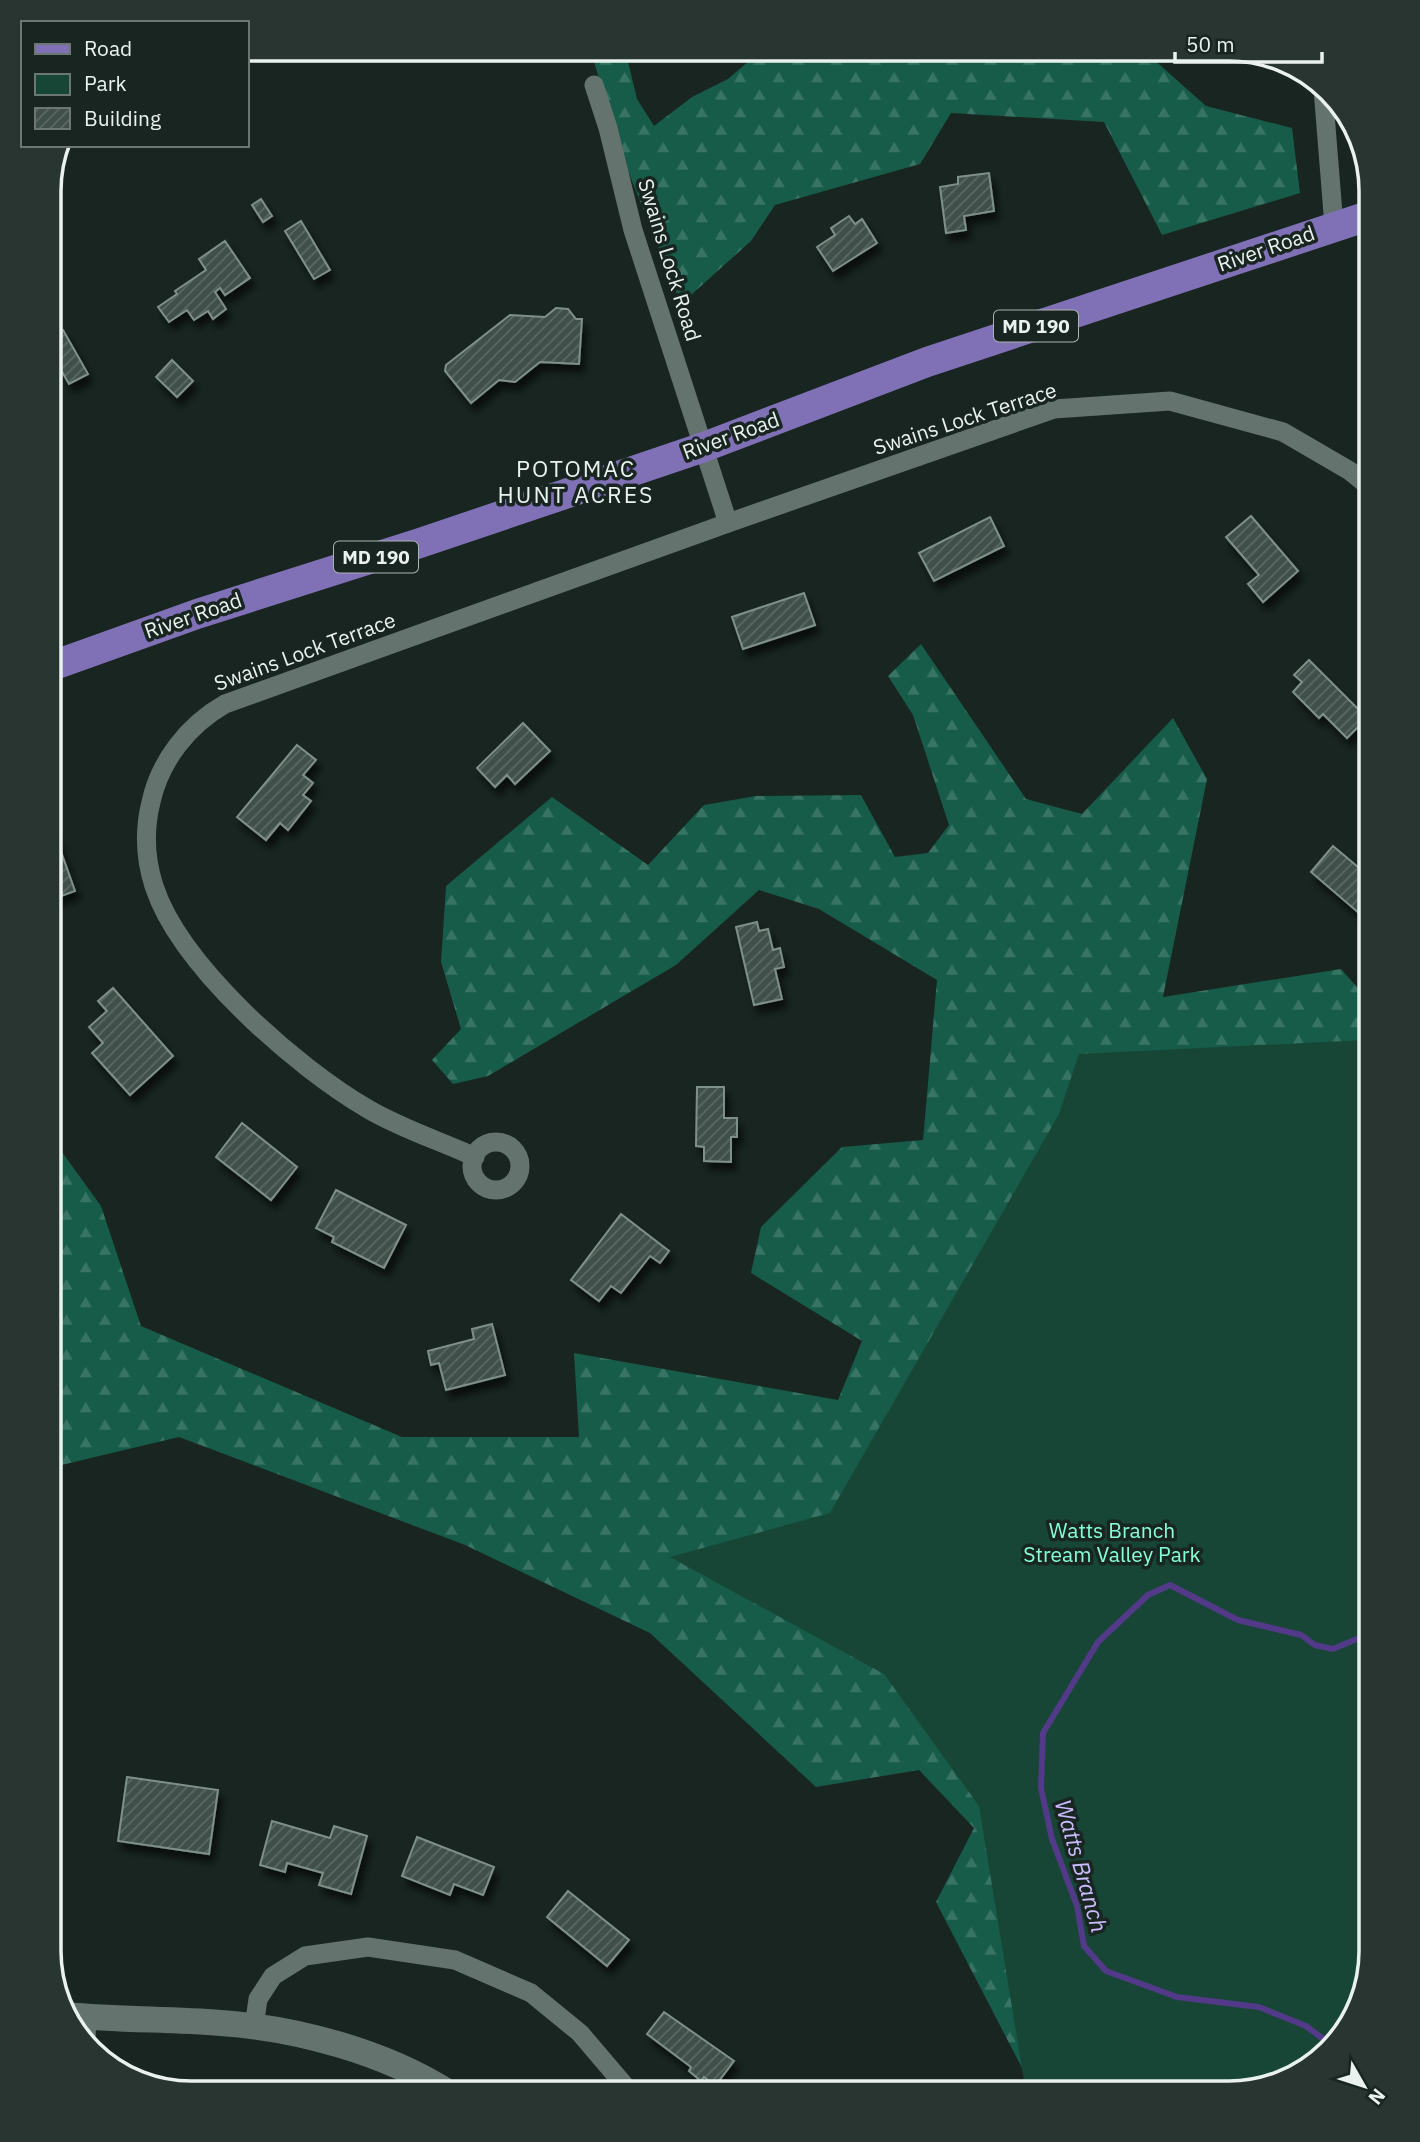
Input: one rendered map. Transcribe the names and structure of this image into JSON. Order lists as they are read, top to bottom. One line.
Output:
{"streets":{"main road":["River Road","MD 190"],"street":["Swains Lock Road","Swains Lock Terrace"]},"crossings":[["River Road","Swains Lock Road"]],"districts":["POTOMAC HUNT ACRES"],"water":["Watts Branch"],"parks":["Watts Branch Stream Valley Park"],"legend":["Road","Park","Building"],"scale_bar":"50 m","north":"bottom right"}
